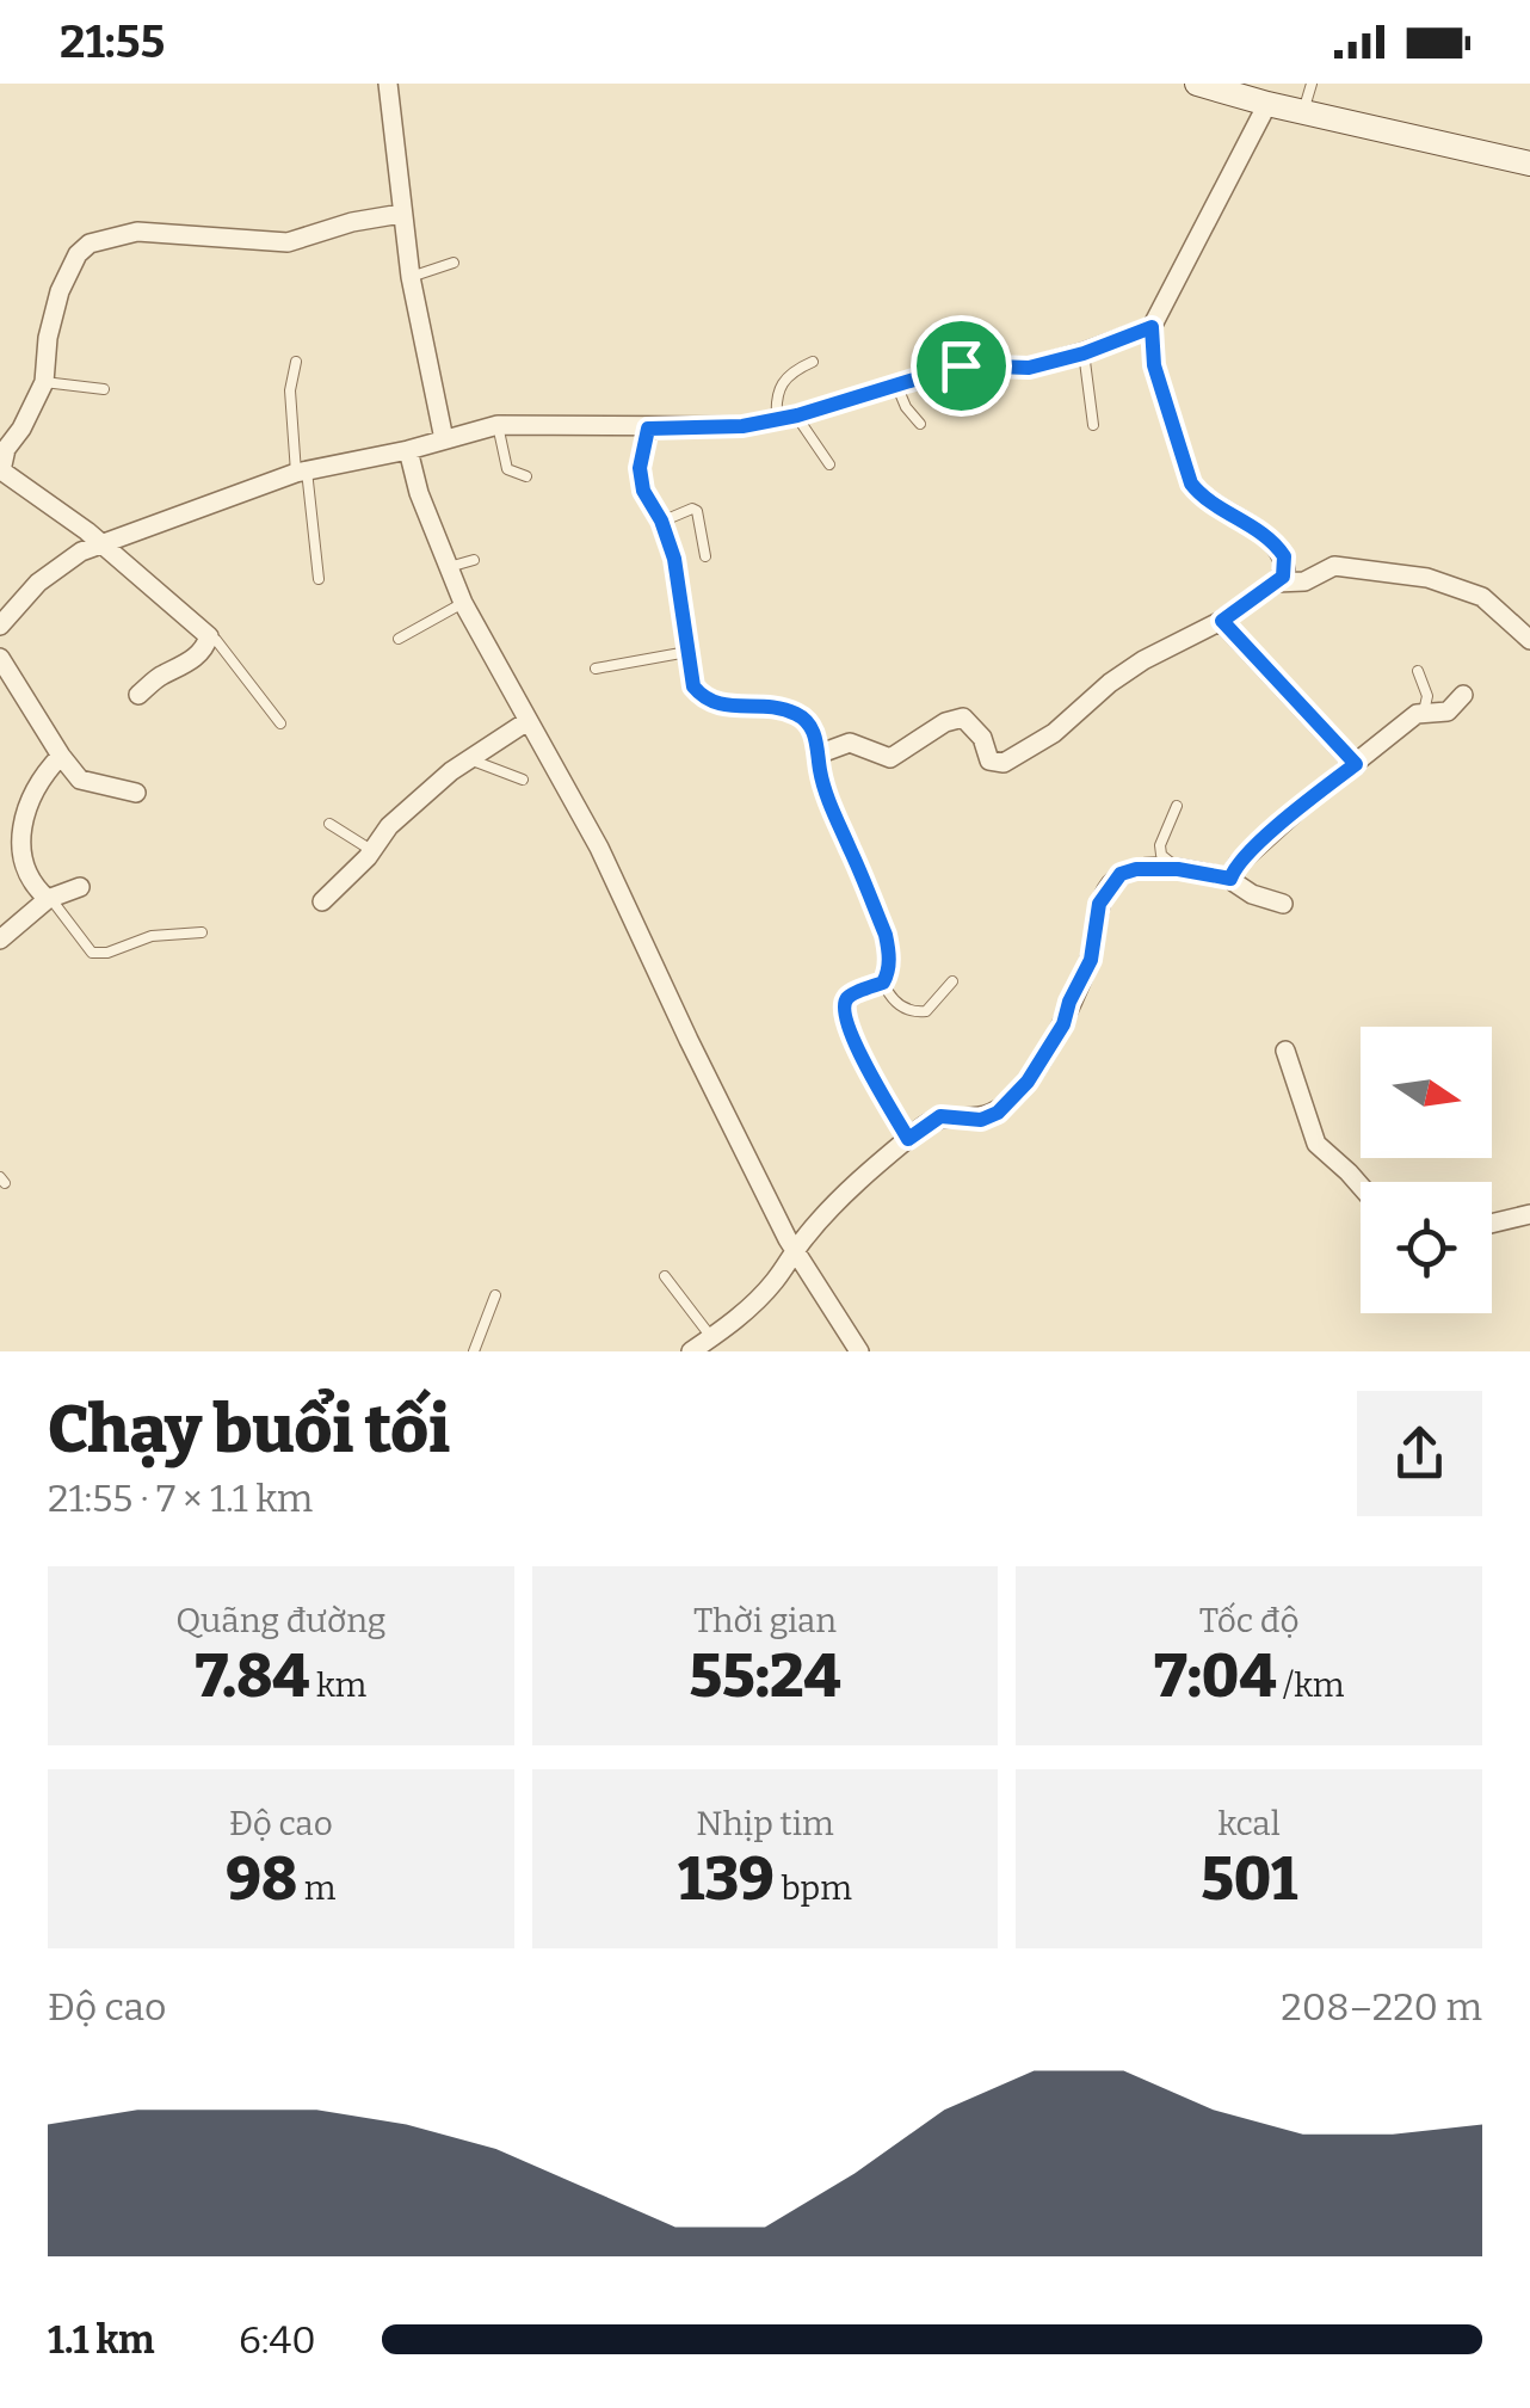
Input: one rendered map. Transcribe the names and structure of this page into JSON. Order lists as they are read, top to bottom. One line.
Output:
{"north":"right","page":{"status":"21:55","heading":["Chạy buổi tối","21:55 · 7 × 1.1 km"],"stats":[["Quãng đường","7.84 km"],["Thời gian","55:24"],["Tốc độ","7:04 /km"],["Độ cao","98 m"],["Nhịp tim","139 bpm"],["kcal","501"]],"chart":["Độ cao","208–220 m"],"list":[{"name":"1.1 km","note":"6:40"}]}}
